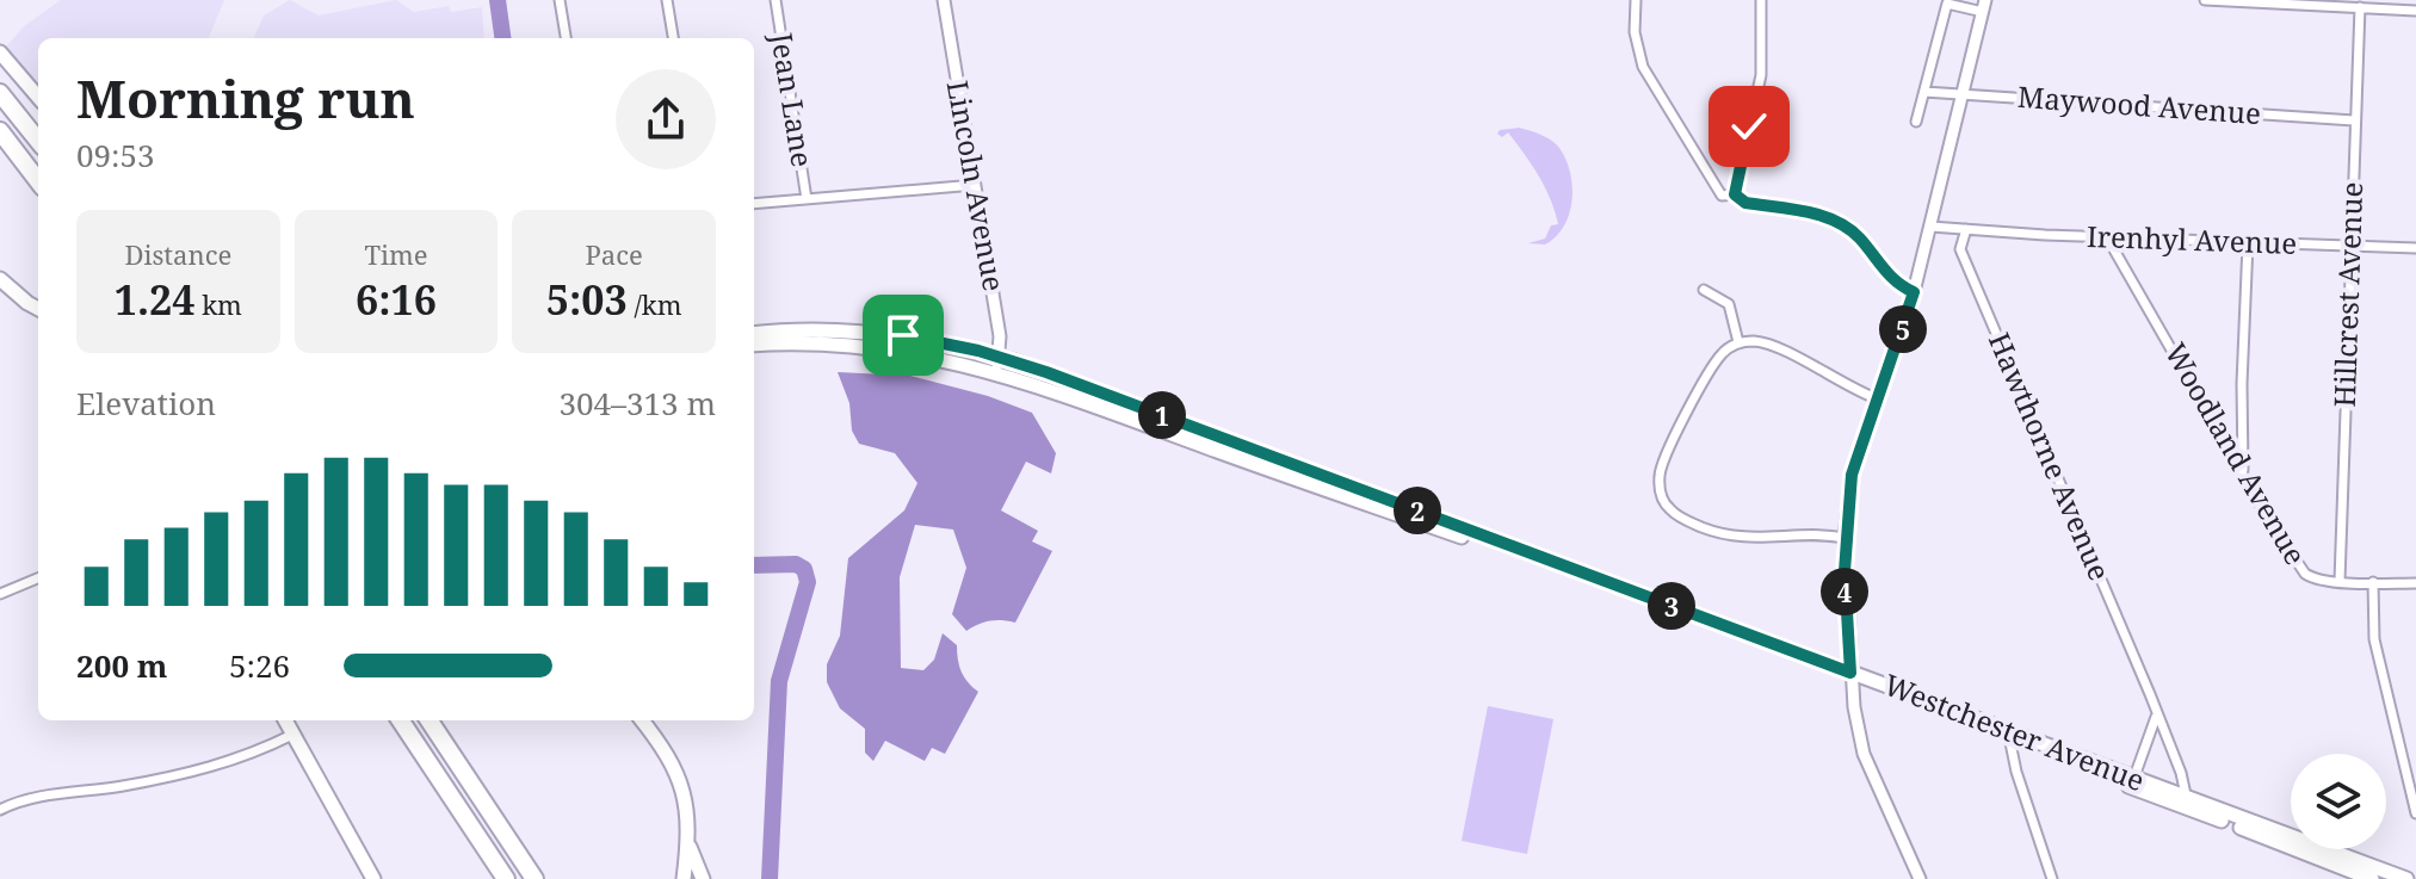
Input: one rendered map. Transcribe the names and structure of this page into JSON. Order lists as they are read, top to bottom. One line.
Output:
{"streets":{"main road":["Westchester Avenue"],"street":["Jean Lane","Maywood Avenue","Lincoln Avenue","Irenhyl Avenue","Hillcrest Avenue","Woodland Avenue","Hawthorne Avenue"]},"crossings":[["Maywood Avenue","Hillcrest Avenue"],["Lincoln Avenue","Westchester Avenue"],["Irenhyl Avenue","Hillcrest Avenue"],["Irenhyl Avenue","Woodland Avenue"],["Irenhyl Avenue","Hawthorne Avenue"],["Hillcrest Avenue","Woodland Avenue"],["Hawthorne Avenue","Westchester Avenue"]],"page":{"heading":["Morning run","09:53"],"stats":[["Distance","1.24 km"],["Time","6:16"],["Pace","5:03 /km"]],"pins":["5","1","2","4","3"],"chart":["Elevation","304–313 m"],"list":[{"name":"200 m","note":"5:26"}]}}
